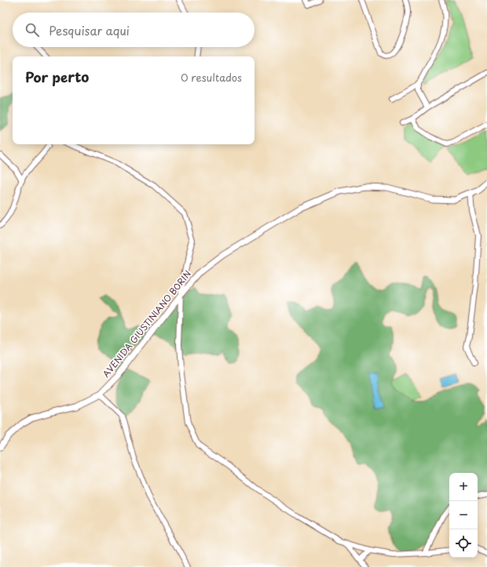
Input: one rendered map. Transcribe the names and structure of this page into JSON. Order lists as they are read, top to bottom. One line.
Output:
{"streets":{"main road":["AVENIDA GIUSTINIANO BORIN"]},"page":{"search":"Pesquisar aqui","heading":["Por perto","0 resultados"],"map_buttons":["+","−"]}}
